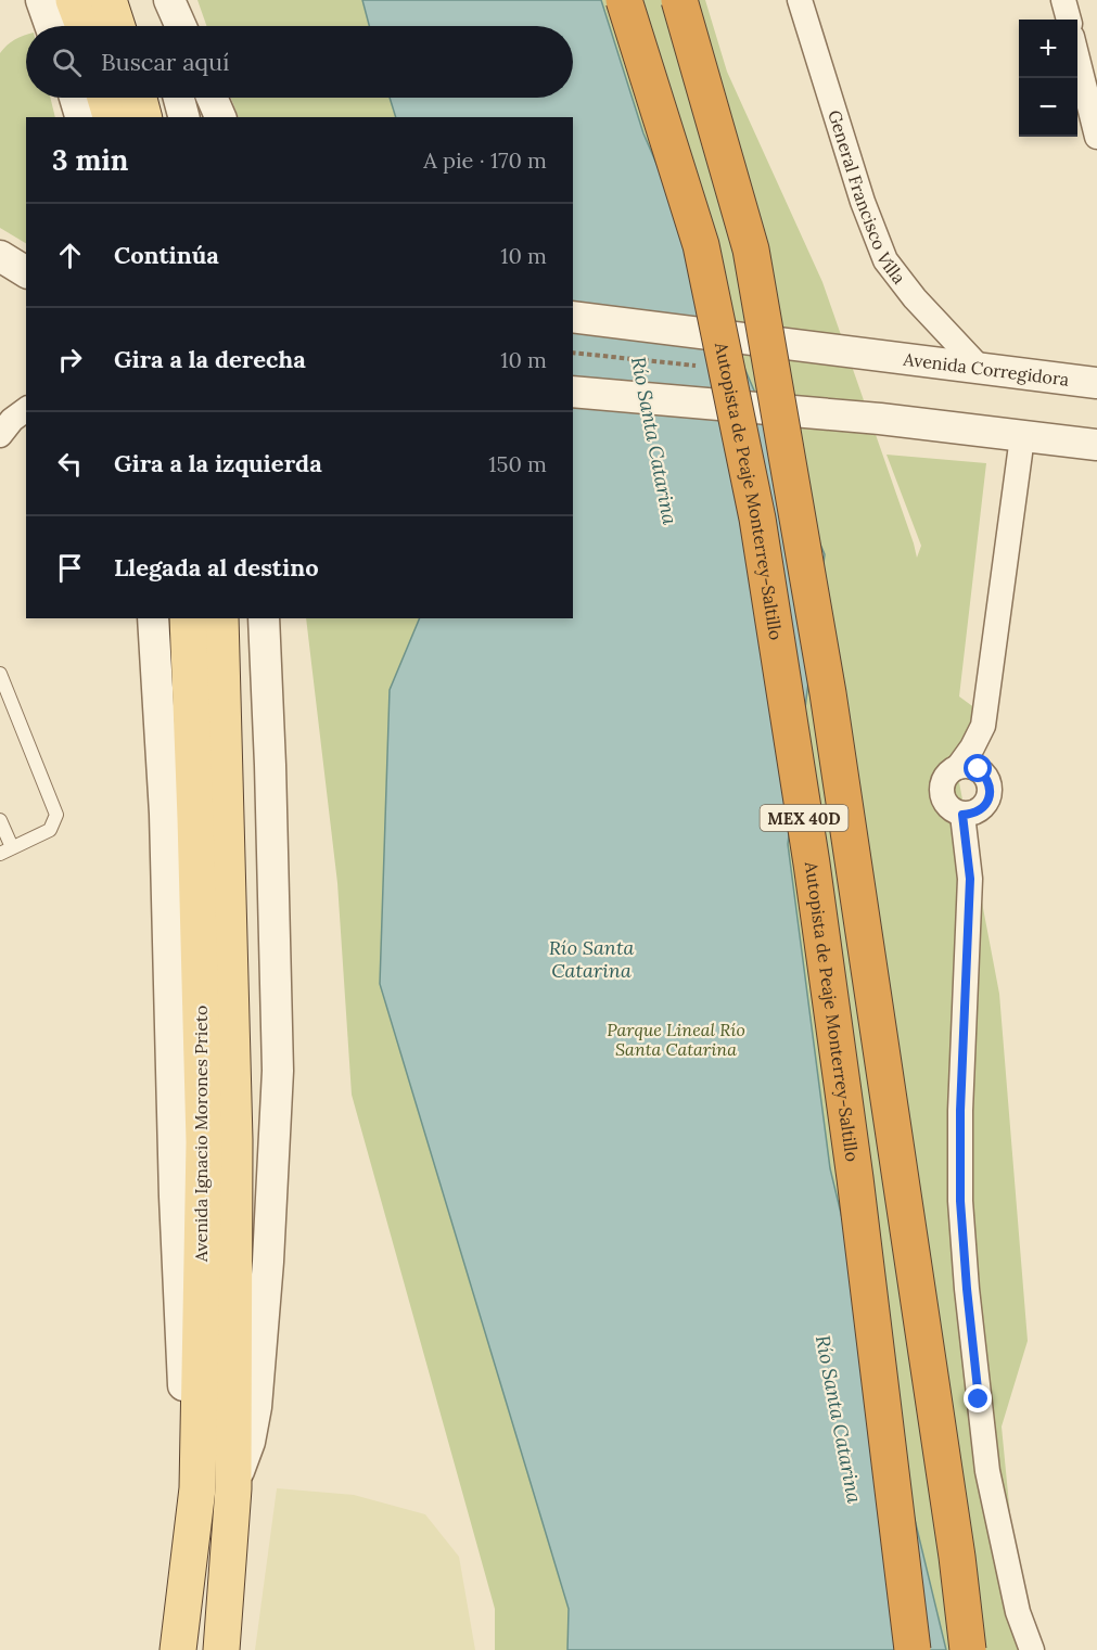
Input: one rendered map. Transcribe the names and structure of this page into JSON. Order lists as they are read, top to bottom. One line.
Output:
{"streets":{"highway":["Autopista de Peaje Monterrey-Saltillo","MEX 40D"],"main road":["Avenida Ignacio Morones Prieto"],"street":["General Francisco Villa","Avenida Corregidora"]},"crossings":[["General Francisco Villa","Avenida Corregidora"]],"water":["Río Santa Catarina"],"parks":["Parque Lineal Río Santa Catarina"],"page":{"map_buttons":["+","−"],"search":"Buscar aquí","heading":["3 min","A pie · 170 m"],"list":[["Continúa","10 m"],["Gira a la derecha","10 m"],["Gira a la izquierda","150 m"],"Llegada al destino"]}}
